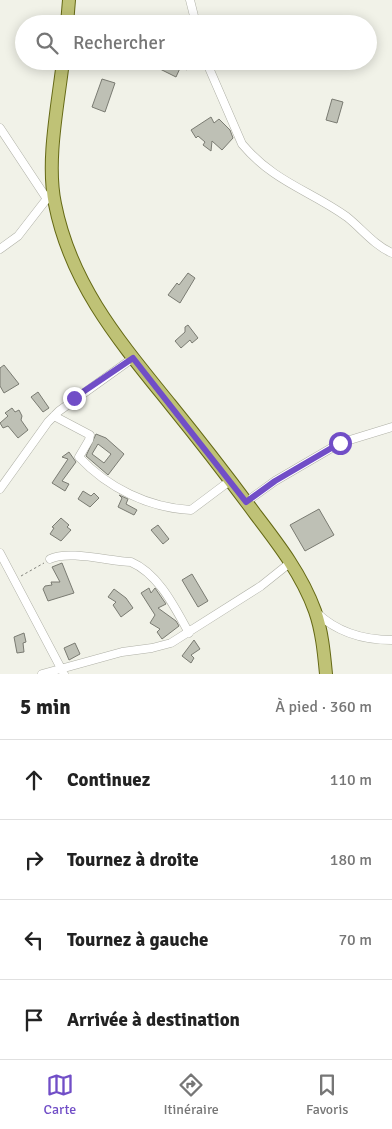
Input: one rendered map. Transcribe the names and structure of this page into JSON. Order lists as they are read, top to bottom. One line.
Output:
{"page":{"search":"Rechercher","heading":["5 min","À pied · 360 m"],"list":[["Continuez","110 m"],["Tournez à droite","180 m"],["Tournez à gauche","70 m"],"Arrivée à destination"],"nav":["Carte","Itinéraire","Favoris"]}}
